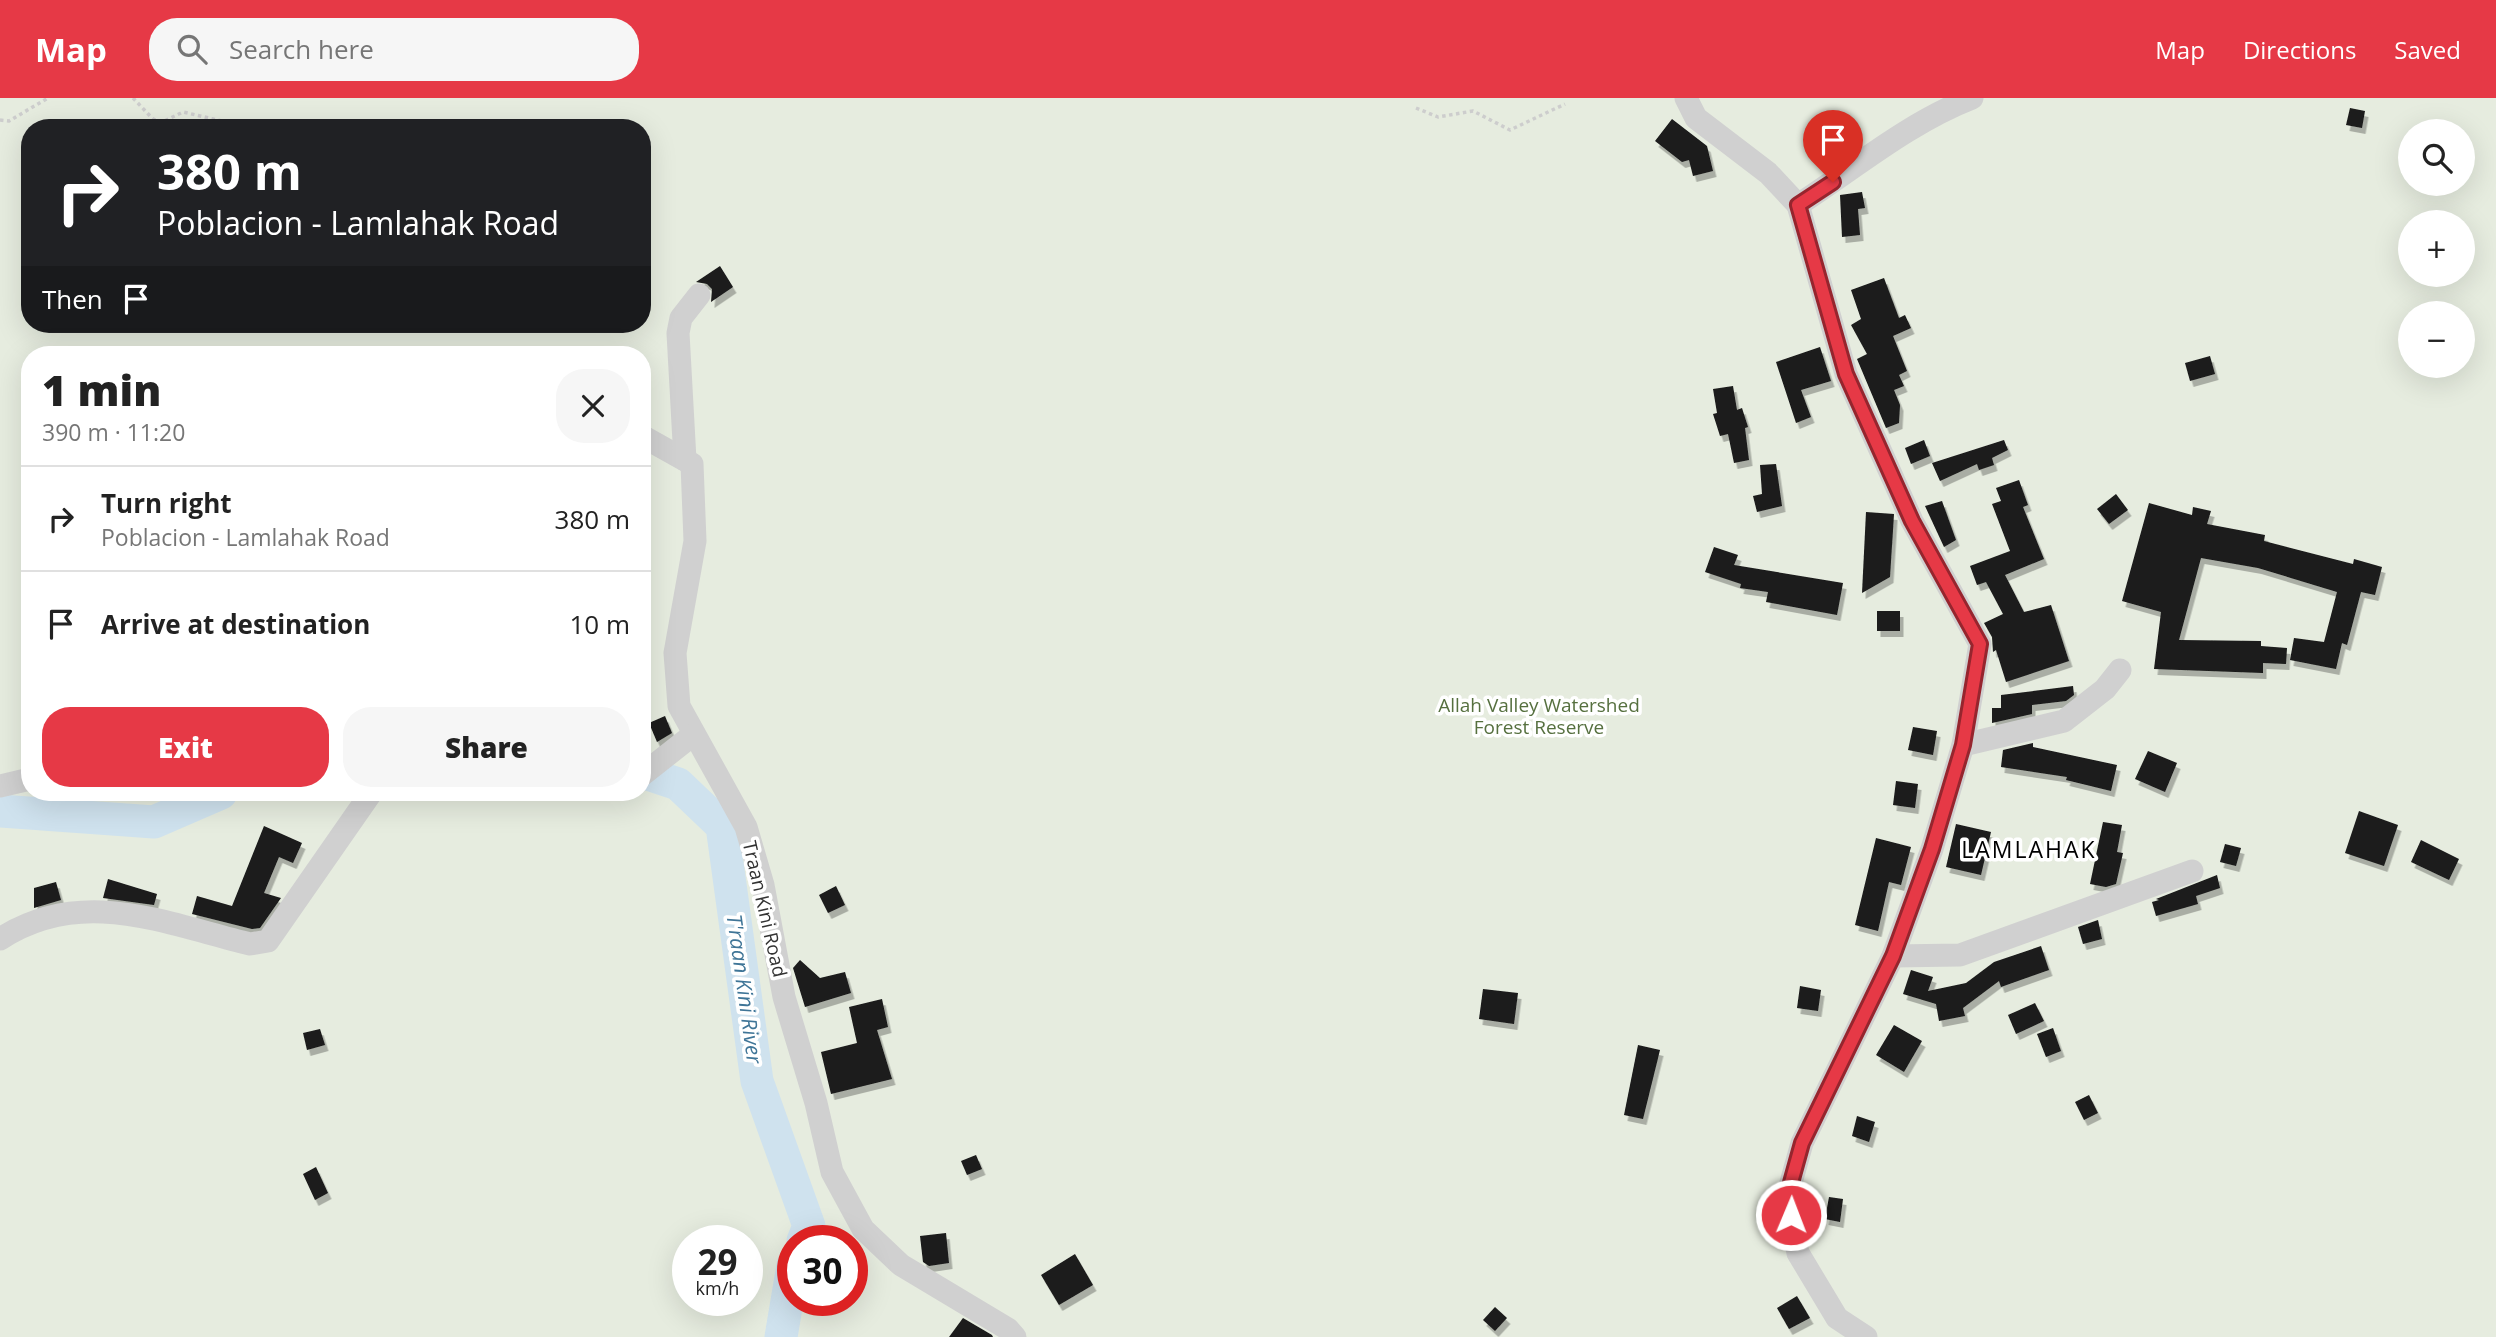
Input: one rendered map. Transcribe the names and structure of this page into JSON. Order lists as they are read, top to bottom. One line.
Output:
{"streets":{"street":["Traan Kini Road"]},"districts":["LAMLAHAK"],"water":["T'raan Kini River"],"parks":["Allah Valley Watershed Forest Reserve"],"page":{"header":"Map","search":"Search here","nav":["Map","Directions","Saved"],"map_buttons":["+","−"],"turn":["380 m","Poblacion - Lamlahak Road"],"then":"Then","heading":["1 min","390 m · 11:20"],"list":[{"name":"Turn right","note":"Poblacion - Lamlahak Road","value":"380 m"},{"name":"Arrive at destination","value":"10 m"}],"buttons":["Exit","Share"],"speed":"29 km/h","limit":"30"}}
